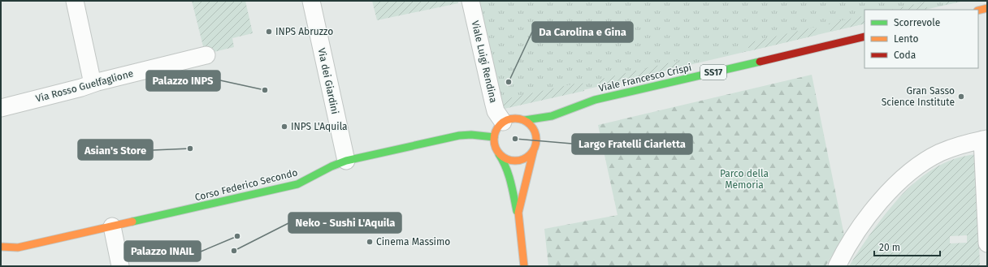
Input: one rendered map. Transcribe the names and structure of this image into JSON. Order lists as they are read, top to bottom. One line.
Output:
{"streets":{"main road":["SS17","Viale Francesco Crispi","Corso Federico Secondo"],"street":["Viale Luigi Rendina","Via dei Giardini","Via Rosso Guelfaglione"]},"crossings":[["Viale Luigi Rendina","SS17"],["Viale Luigi Rendina","Viale Francesco Crispi"],["Viale Luigi Rendina","Corso Federico Secondo"],["SS17","Viale Francesco Crispi"],["SS17","Corso Federico Secondo"],["Viale Francesco Crispi","Corso Federico Secondo"],["Via dei Giardini","Corso Federico Secondo"]],"parks":["Parco della Memoria"],"places":["INPS Abruzzo","Da Carolina e Gina","Palazzo INPS","Gran Sasso Science Institute","INPS L'Aquila","Largo Fratelli Ciarletta","Asian's Store","Palazzo INAIL","Cinema Massimo","Neko - Sushi L'Aquila"],"legend":["Scorrevole","Lento","Coda"],"scale_bar":"20 m"}
